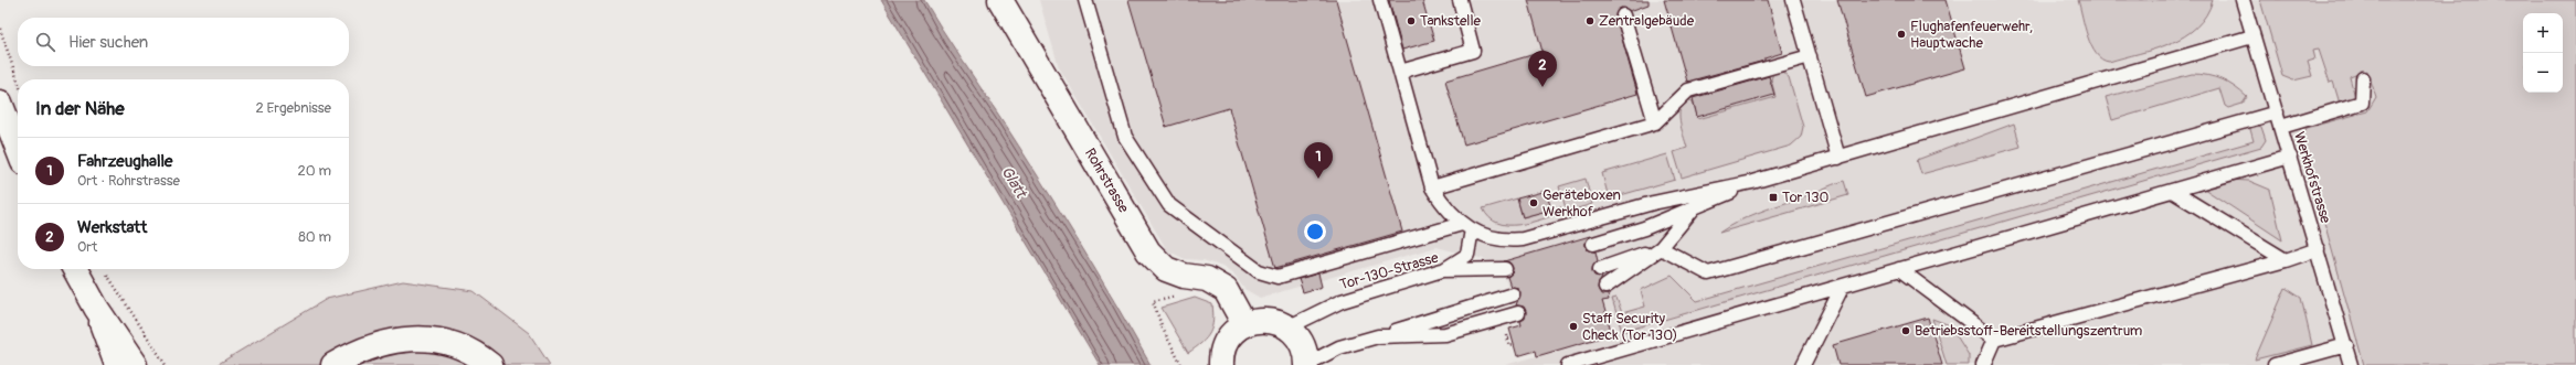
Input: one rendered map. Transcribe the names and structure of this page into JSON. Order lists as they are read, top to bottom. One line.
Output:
{"streets":{"street":["Rohrstrasse"],"lane":["Werkhofstrasse","Tor-130-Strasse"]},"water":["Glatt"],"places":{"other":["Tankstelle","Zentralgebäude","Flughafenfeuerwehr, Hauptwache","Geräteboxen Werkhof","Staff Security Check (Tor 130)","Betriebsstoff-Bereitstellungszentrum"],"transit":["Tor 130"]},"page":{"map_buttons":["+","−"],"search":"Hier suchen","pins":["2","1"],"heading":["In der Nähe","2 Ergebnisse"],"list":[{"mark":"1","name":"Fahrzeughalle","note":"Ort · Rohrstrasse","value":"20 m"},{"mark":"2","name":"Werkstatt","note":"Ort","value":"80 m"}]}}
